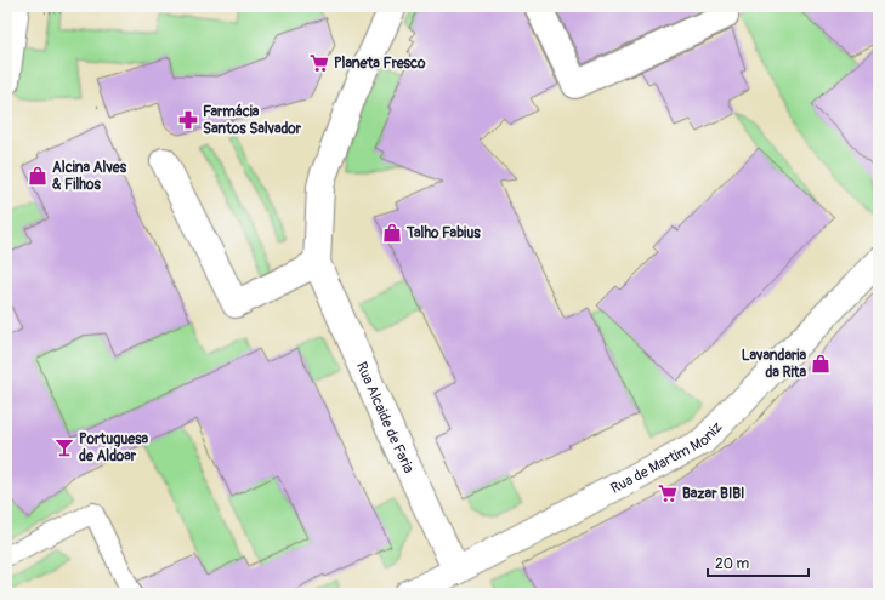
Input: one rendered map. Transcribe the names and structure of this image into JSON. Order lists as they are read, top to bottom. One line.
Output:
{"streets":{"street":["Rua Alcaide de Faria","Rua de Martim Moniz"]},"crossings":[["Rua Alcaide de Faria","Rua de Martim Moniz"]],"places":{"supermarket":["Planeta Fresco","Bazar BIBI"],"pharmacy":["Farmácia Santos Salvador"],"shop":["Alcina Alves & Filhos","Talho Fabius","Lavandaria da Rita"],"bar":["Portuguesa de Aldoar"]},"scale_bar":"20 m"}
